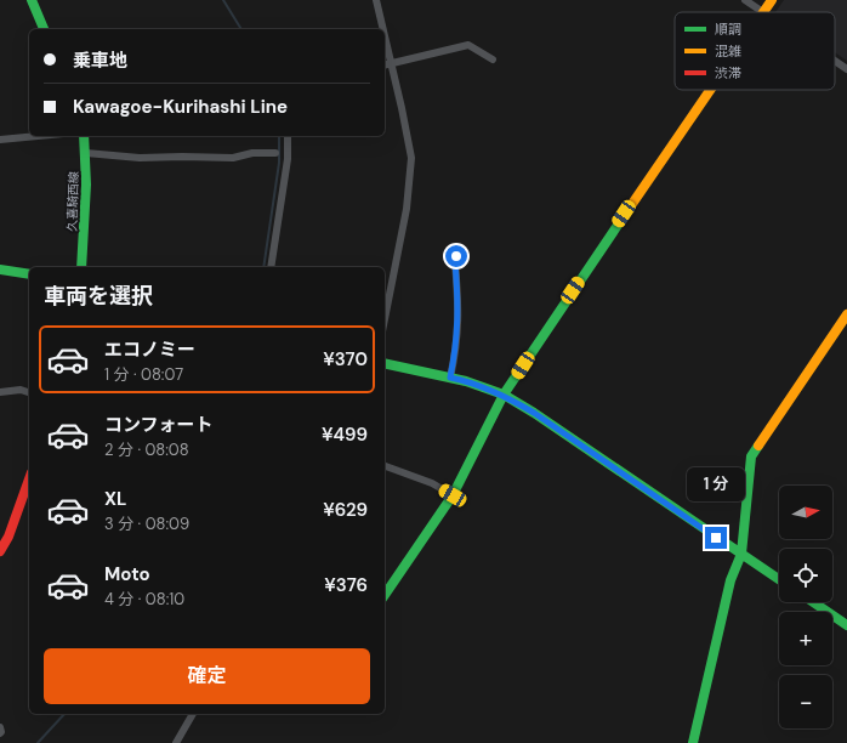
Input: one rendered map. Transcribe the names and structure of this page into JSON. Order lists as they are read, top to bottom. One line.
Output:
{"streets":{"street":["久喜騎西線"]},"legend":["順調","混雑","渋滞"],"north":"right","page":{"banner":["乗車地","Kawagoe-Kurihashi Line"],"heading":"車両を選択","list":[{"name":"エコノミー","note":"1 分 · 08:07","value":"¥370"},{"name":"コンフォート","note":"2 分 · 08:08","value":"¥499"},{"name":"XL","note":"3 分 · 08:09","value":"¥629"},{"name":"Moto","note":"4 分 · 08:10","value":"¥376"}],"bubble":"1 分","map_buttons":["+","−"],"buttons":"確定"}}
